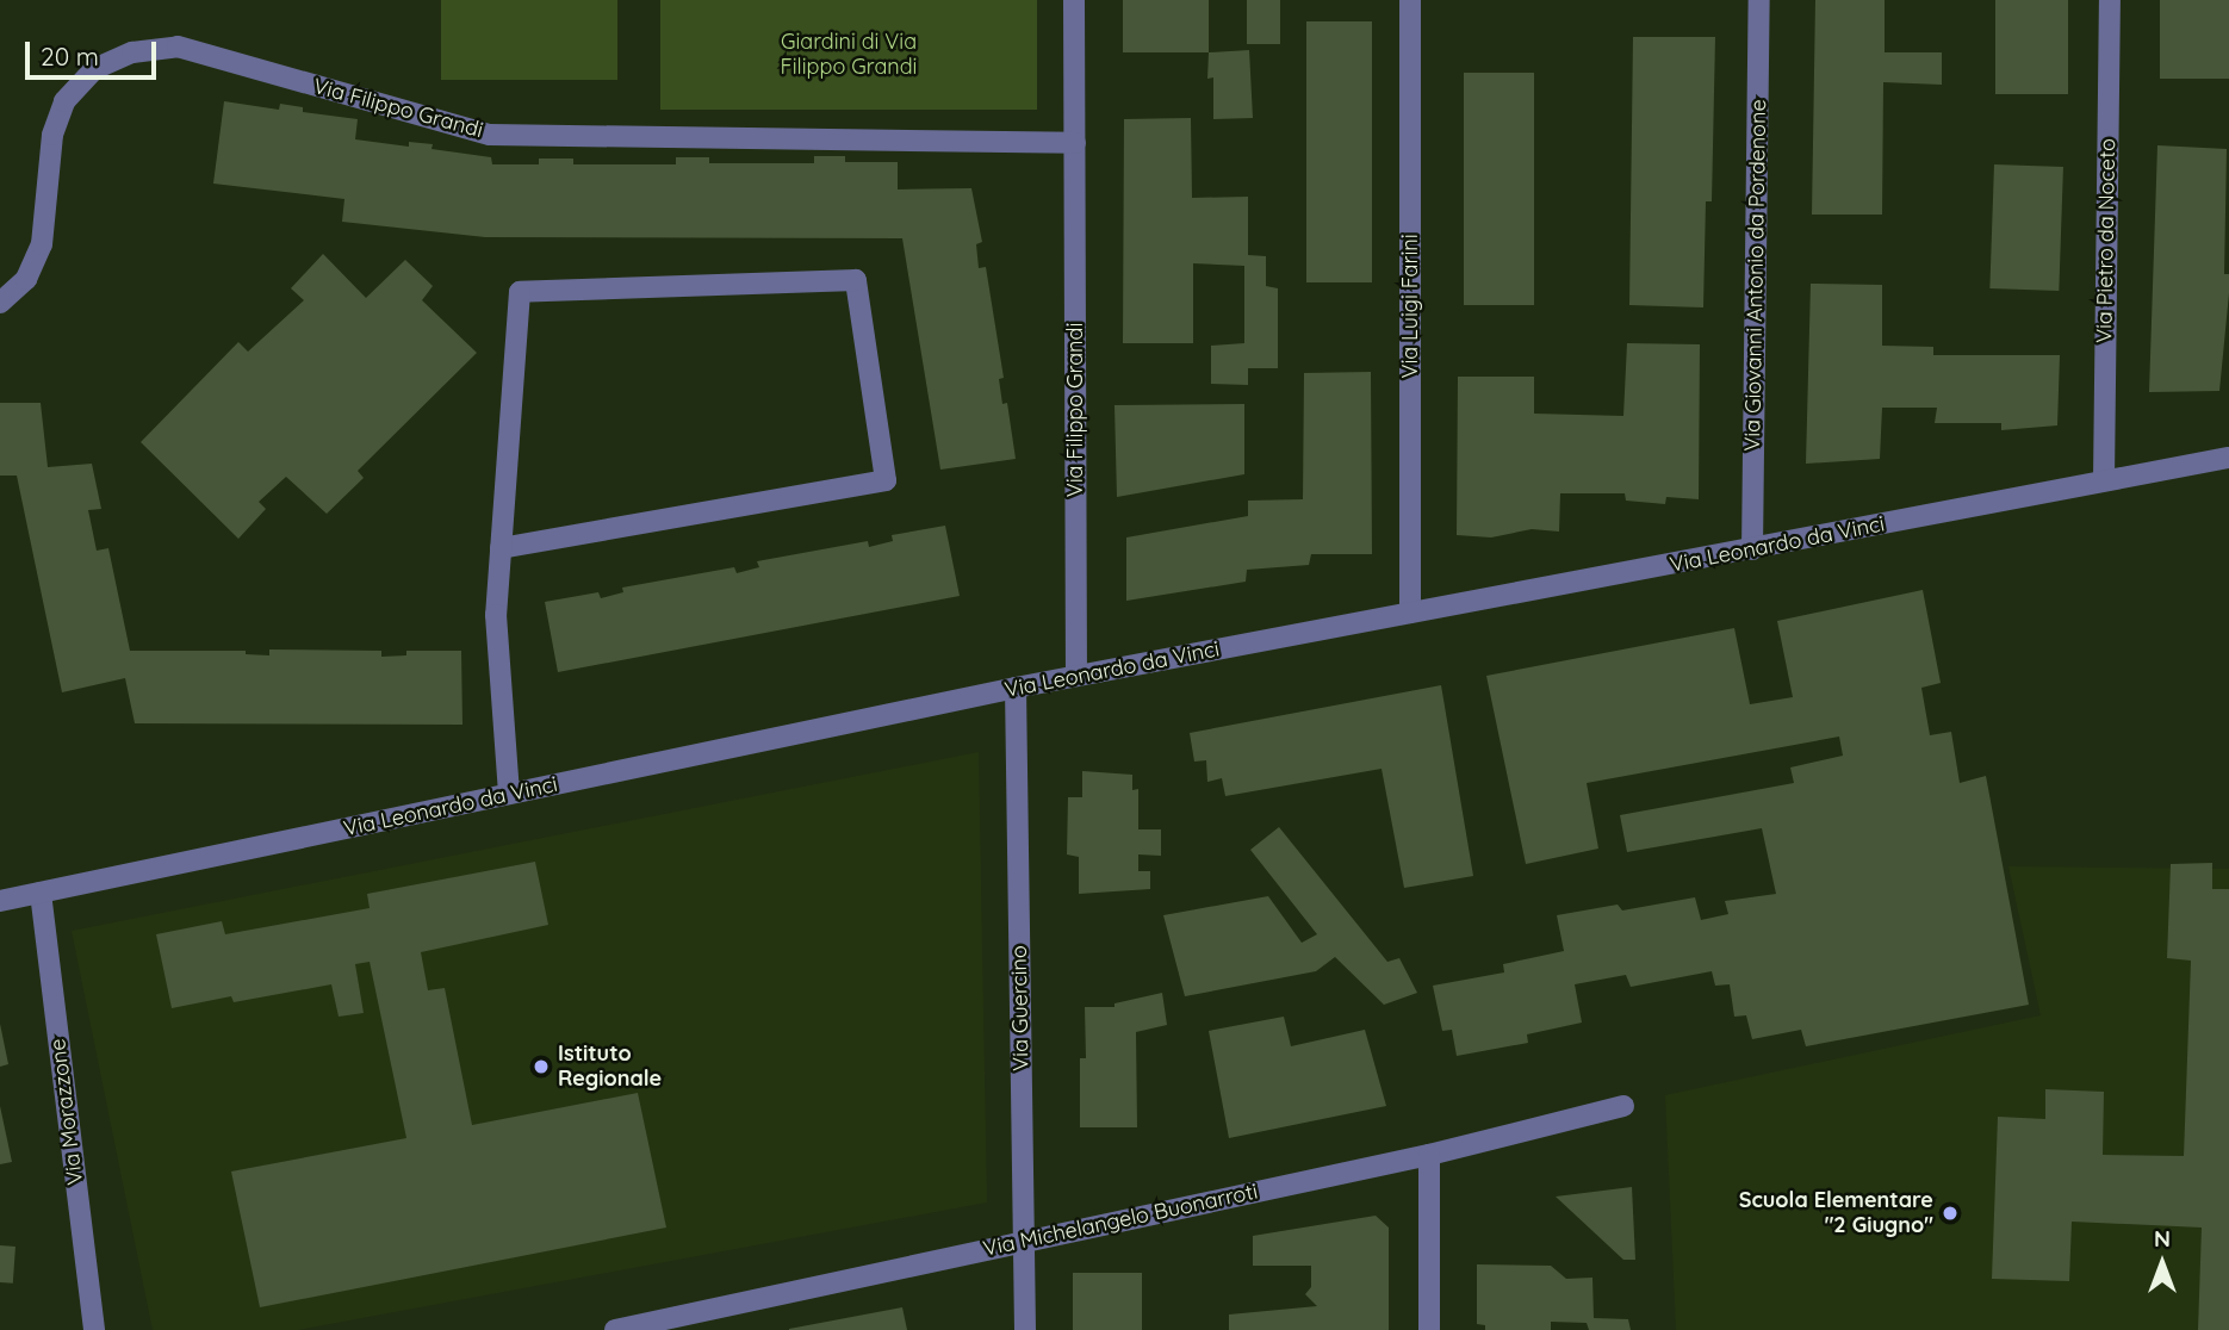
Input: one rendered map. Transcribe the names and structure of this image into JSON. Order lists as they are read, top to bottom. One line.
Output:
{"streets":{"street":["Via Filippo Grandi","Via Pietro da Noceto","Via Giovanni Antonio da Pordenone","Via Luigi Farini","Via Leonardo da Vinci","Via Guercino","Via Morazzone","Via Michelangelo Buonarroti"]},"crossings":[["Via Filippo Grandi","Via Leonardo da Vinci"],["Via Pietro da Noceto","Via Leonardo da Vinci"],["Via Giovanni Antonio da Pordenone","Via Leonardo da Vinci"],["Via Luigi Farini","Via Leonardo da Vinci"],["Via Leonardo da Vinci","Via Guercino"],["Via Leonardo da Vinci","Via Morazzone"],["Via Guercino","Via Michelangelo Buonarroti"]],"parks":["Giardini di Via Filippo Grandi"],"places":["Istituto Regionale","Scuola Elementare \"2 Giugno\""],"scale_bar":"20 m","north":"top"}
